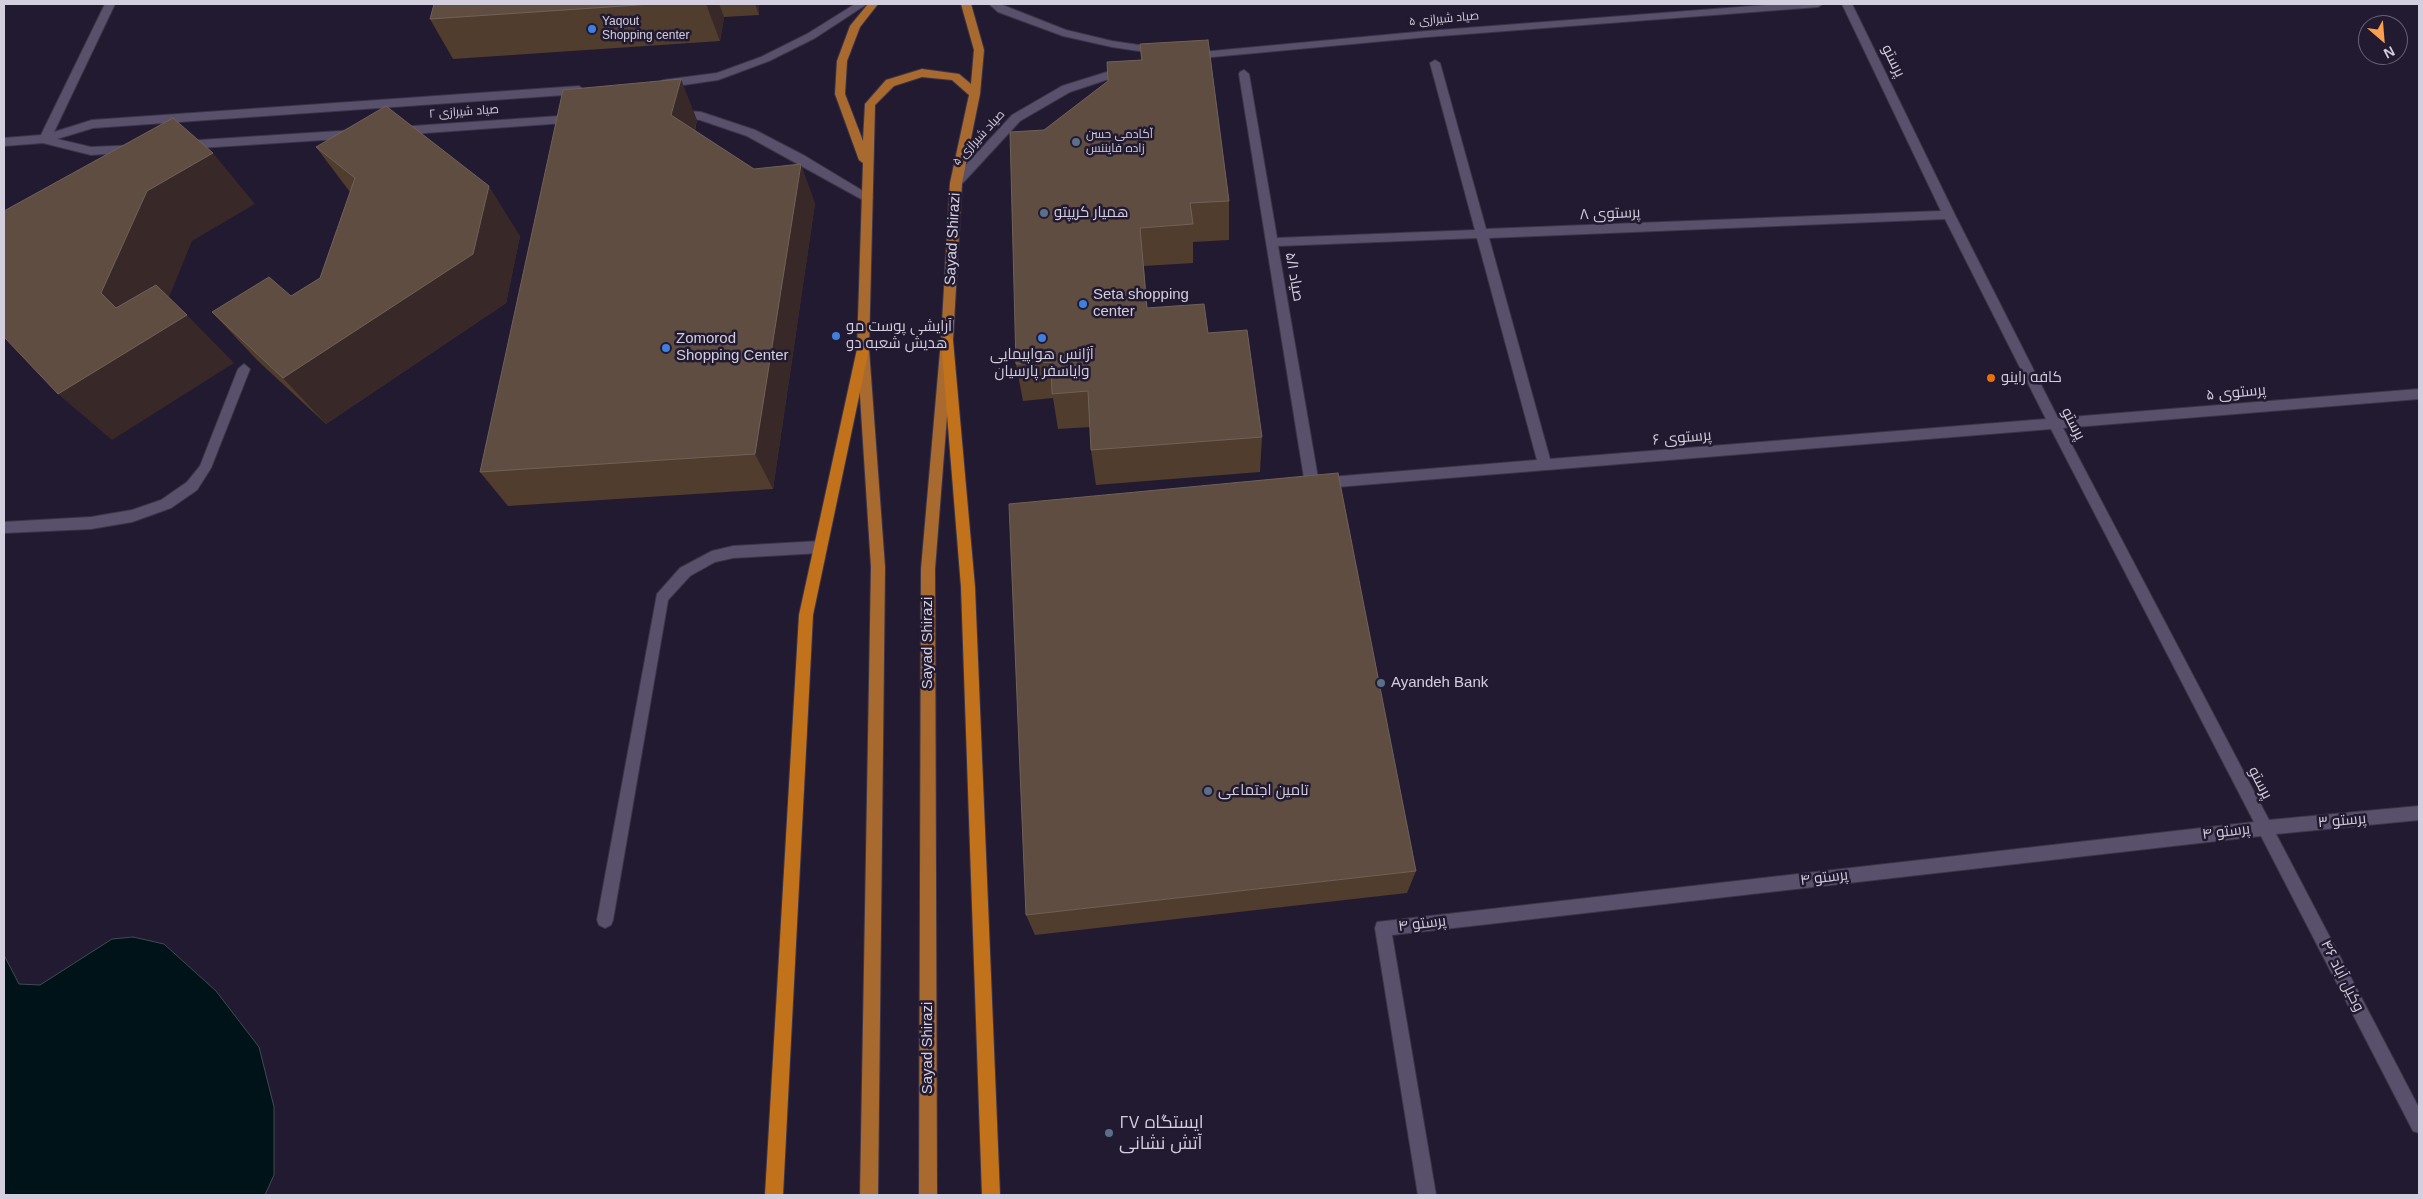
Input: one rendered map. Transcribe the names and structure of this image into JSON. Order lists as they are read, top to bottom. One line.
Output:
{"streets":{"main road":["Sayad Shirazi"],"street":["صیاد شیرازی ۵","پرستو","صیاد شیرازی ۲","پرستوی ۸","صیاد ۵/۱","پرستوی ۵","پرستوی ۶","پرستو ۳","پرستو ۴","۴۶ وکیل آباد"]},"crossings":[["صیاد شیرازی ۵","Sayad Shirazi"],["پرستو","پرستوی ۸"],["پرستو","پرستوی ۵"],["پرستو","پرستوی ۶"],["پرستو","پرستو ۳"],["پرستو","پرستو ۴"],["پرستو","۴۶ وکیل آباد"],["پرستوی ۸","صیاد ۵/۱"],["صیاد ۵/۱","پرستوی ۶"],["پرستوی ۵","پرستوی ۶"],["پرستو ۳","پرستو ۴"],["پرستو ۳","۴۶ وکیل آباد"],["پرستو ۴","۴۶ وکیل آباد"]],"places":["Yaqout Shopping center","آکادمی حسن زاده فایننس","همیار کریپتو","Seta shopping center","آرایشی پوست مو هدیش شعبه دو","آژانس هواپیمایی وایاسفر پارسیان","Zomorod Shopping Center","کافه راینو","Ayandeh Bank","تامین اجتماعی","ایستگاه ۲۷ آتش نشانی"],"north":"bottom right"}
